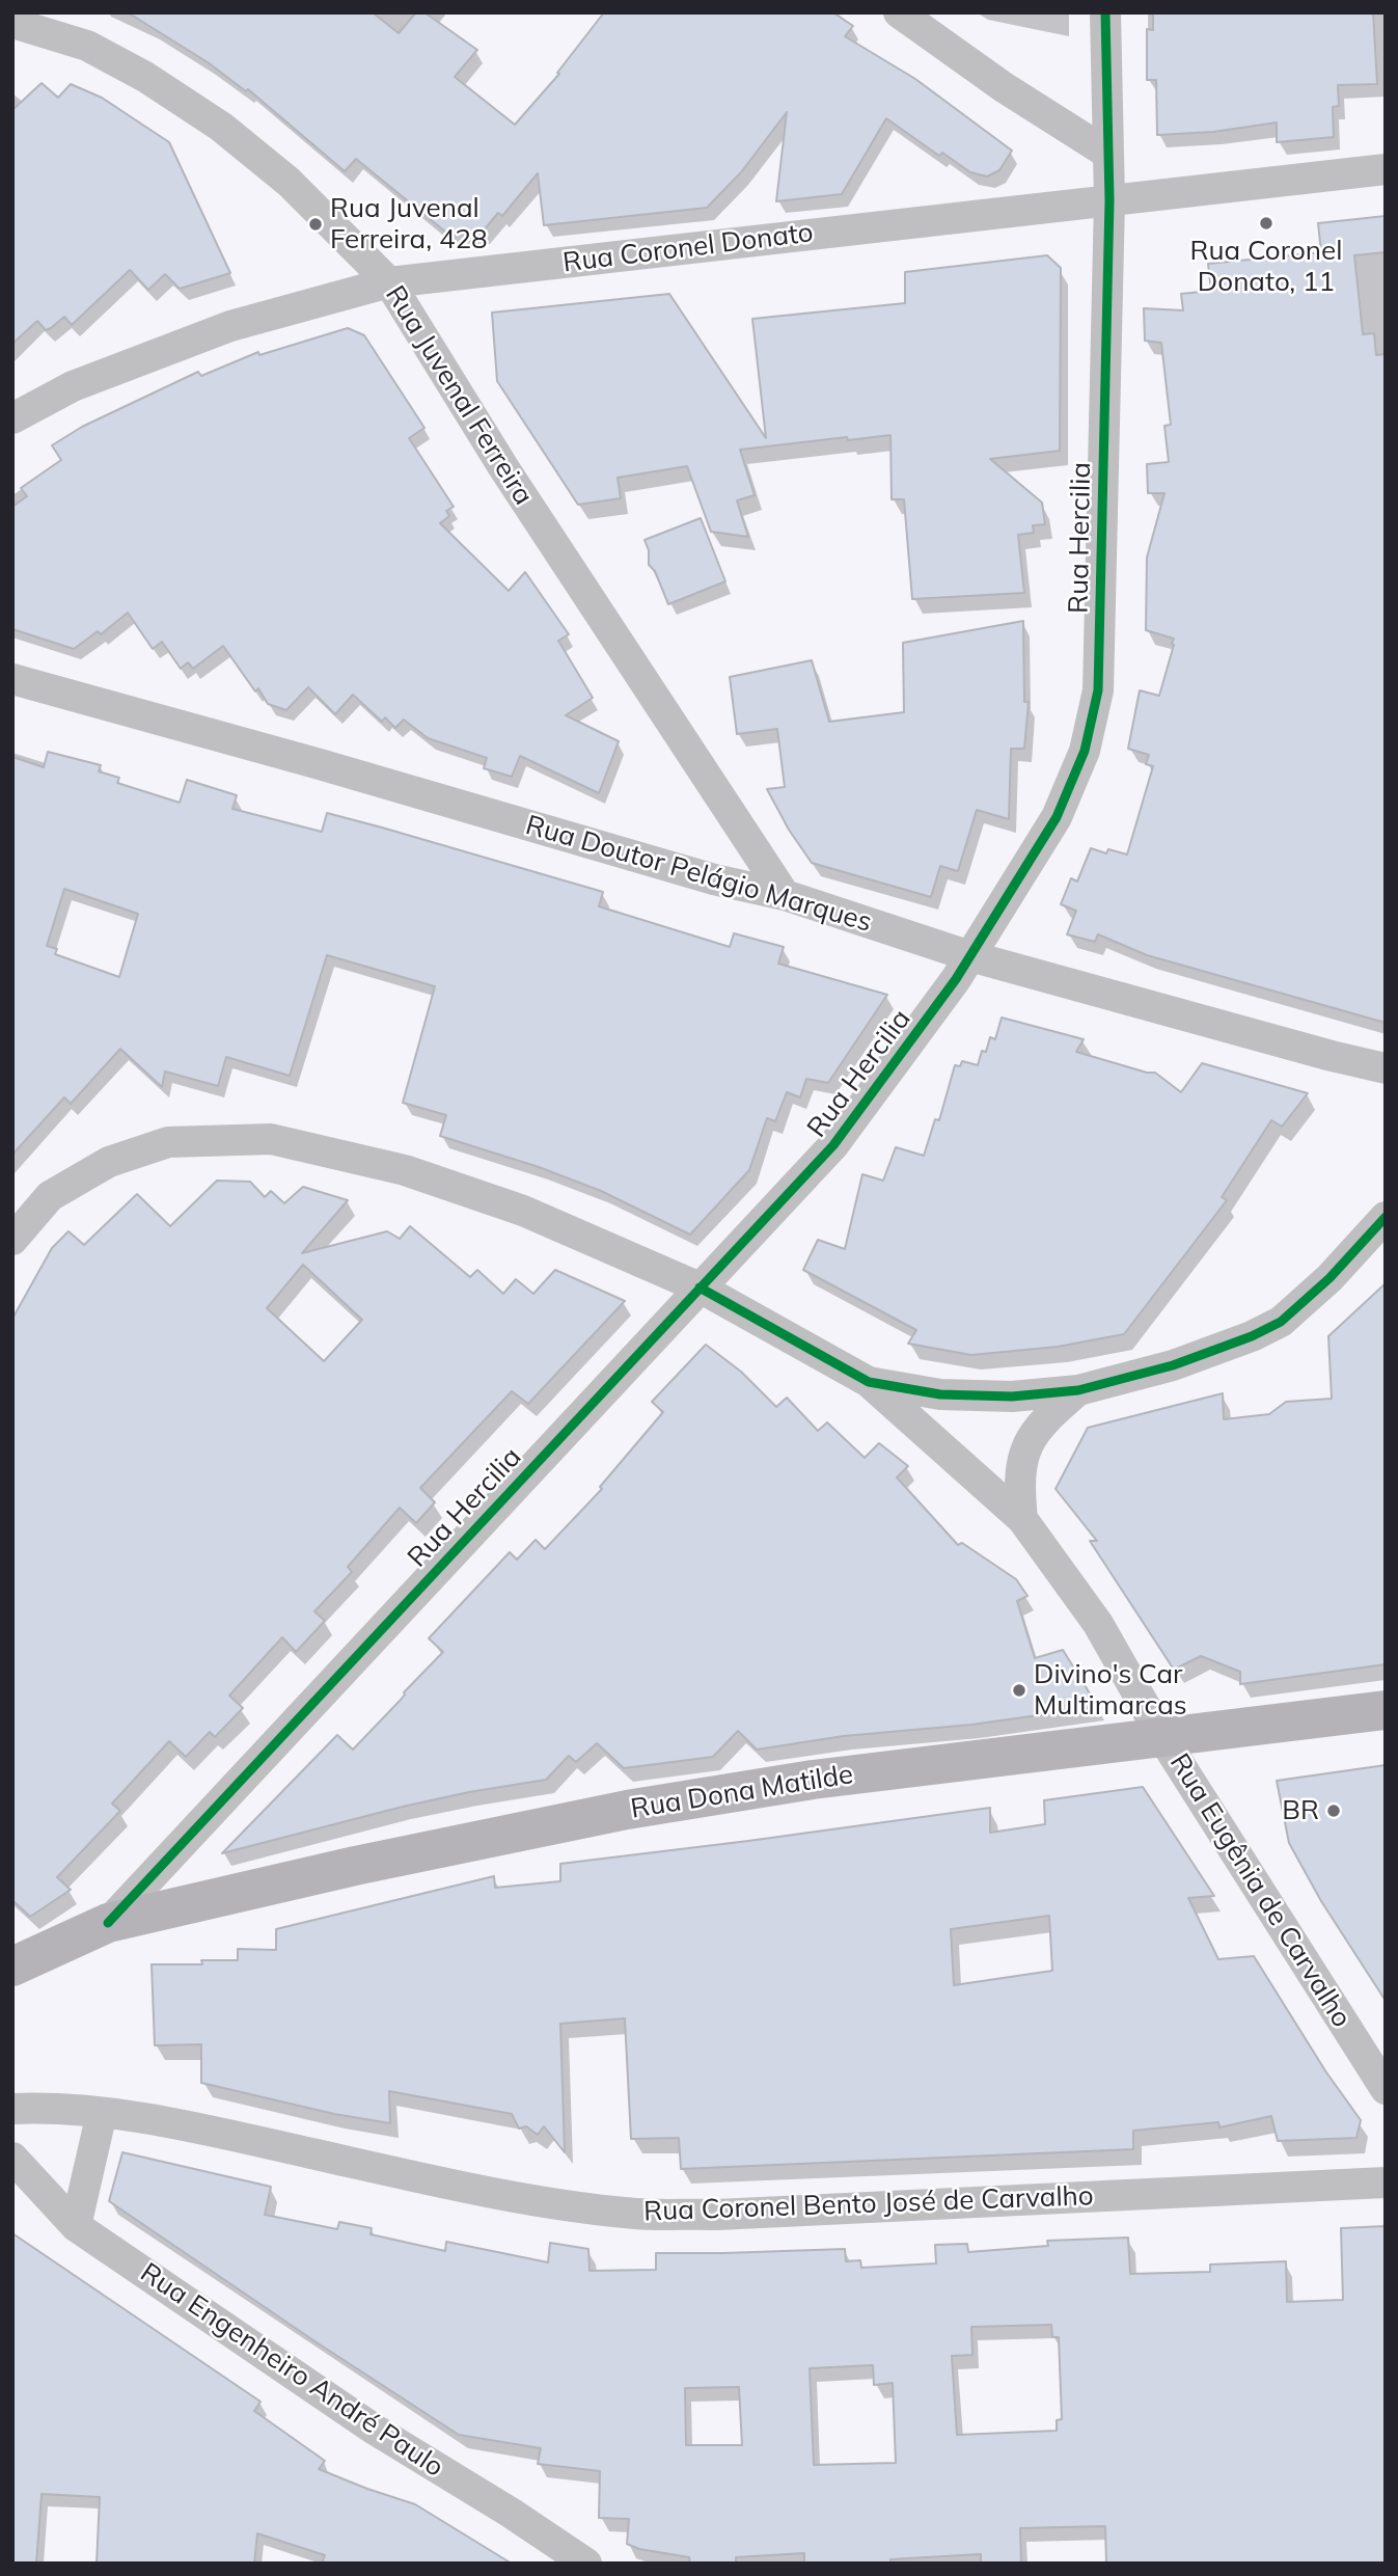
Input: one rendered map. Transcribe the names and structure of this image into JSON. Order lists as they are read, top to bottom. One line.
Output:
{"streets":{"street":["Rua Coronel Donato","Rua Juvenal Ferreira","Rua Hercilia","Rua Doutor Pelágio Marques","Rua Dona Matilde","Rua Eugênia de Carvalho","Rua Coronel Bento José de Carvalho","Rua Engenheiro André Paulo"]},"crossings":[["Rua Coronel Donato","Rua Juvenal Ferreira"],["Rua Coronel Donato","Rua Hercilia"],["Rua Juvenal Ferreira","Rua Doutor Pelágio Marques"],["Rua Hercilia","Rua Doutor Pelágio Marques"],["Rua Hercilia","Rua Dona Matilde"],["Rua Hercilia","Rua Eugênia de Carvalho"],["Rua Dona Matilde","Rua Eugênia de Carvalho"]],"places":["Rua Coronel Donato, 11","Rua Juvenal Ferreira, 428","Divino's Car Multimarcas","BR"]}
